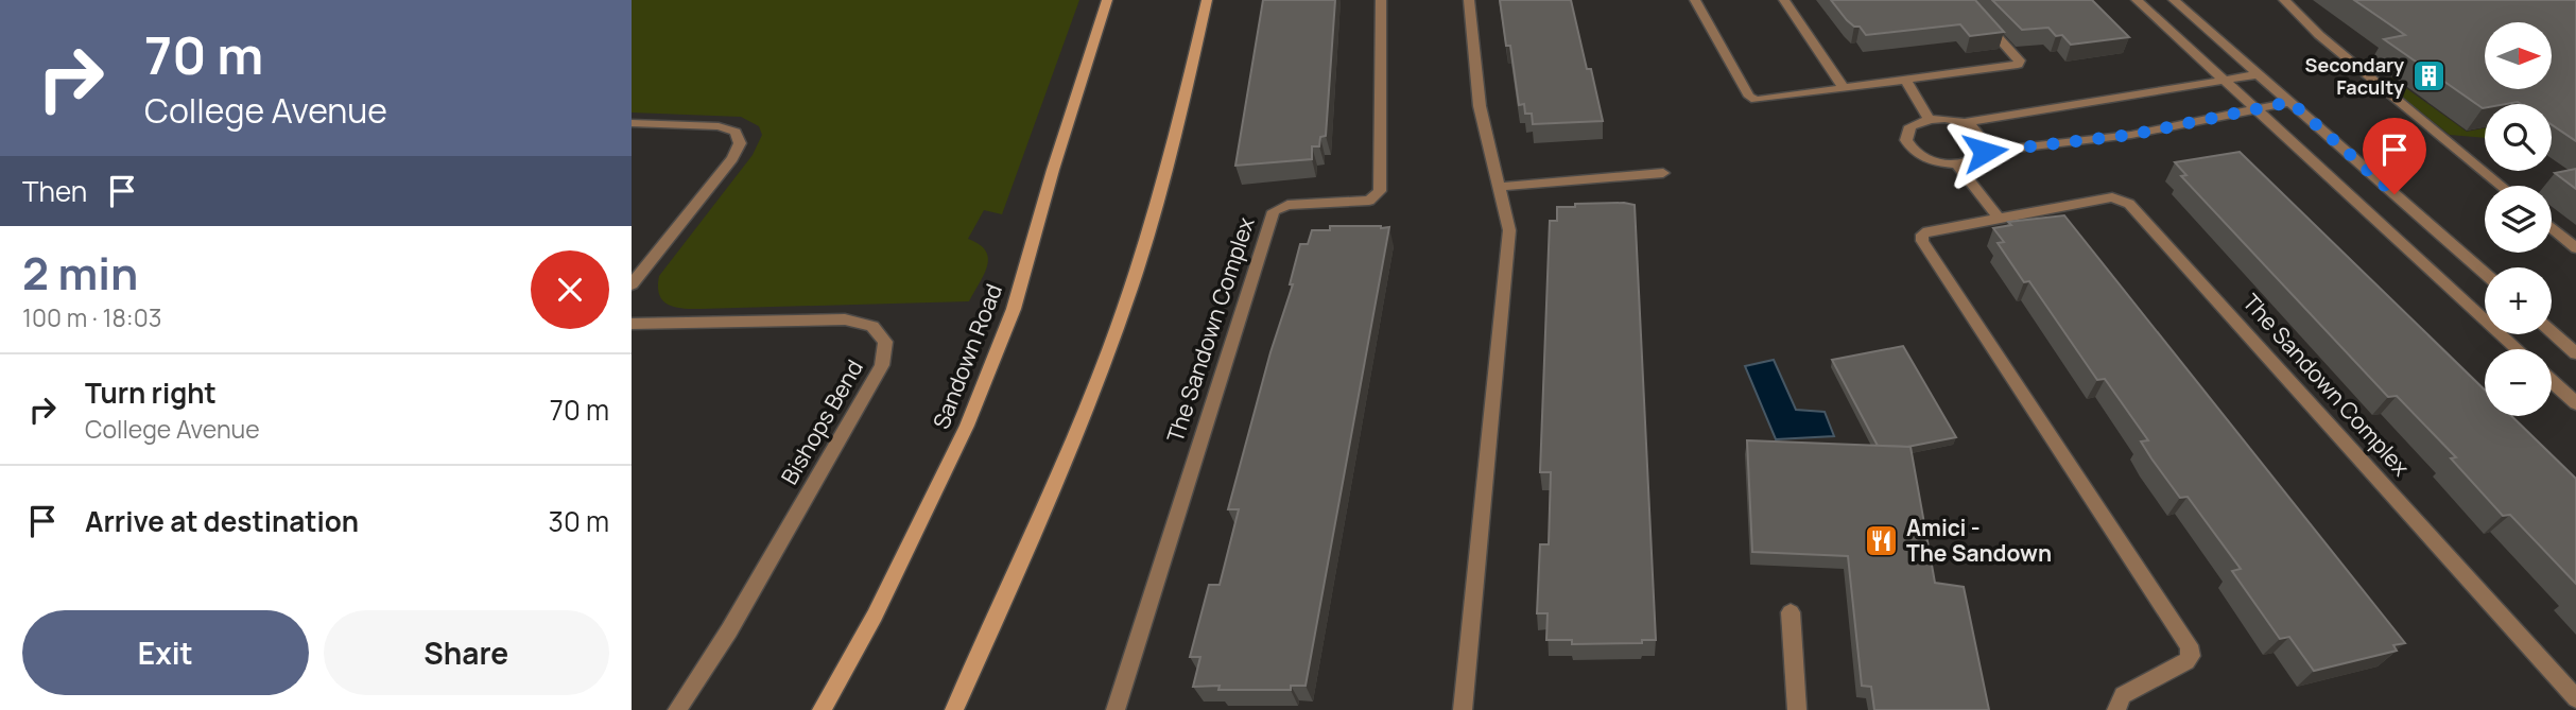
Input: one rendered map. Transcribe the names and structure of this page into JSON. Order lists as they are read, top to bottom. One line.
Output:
{"streets":{"main road":["Sandown Road"],"street":["The Sandown Complex","Bishops Bend"]},"places":{"building":["Secondary Faculty"],"restaurant":["Amici - The Sandown"]},"north":"right","page":{"turn":["70 m","College Avenue"],"map_buttons":["+","−"],"then":"Then","heading":["2 min","100 m · 18:03"],"list":[{"name":"Turn right","note":"College Avenue","value":"70 m"},{"name":"Arrive at destination","value":"30 m"}],"buttons":["Exit","Share"]}}
